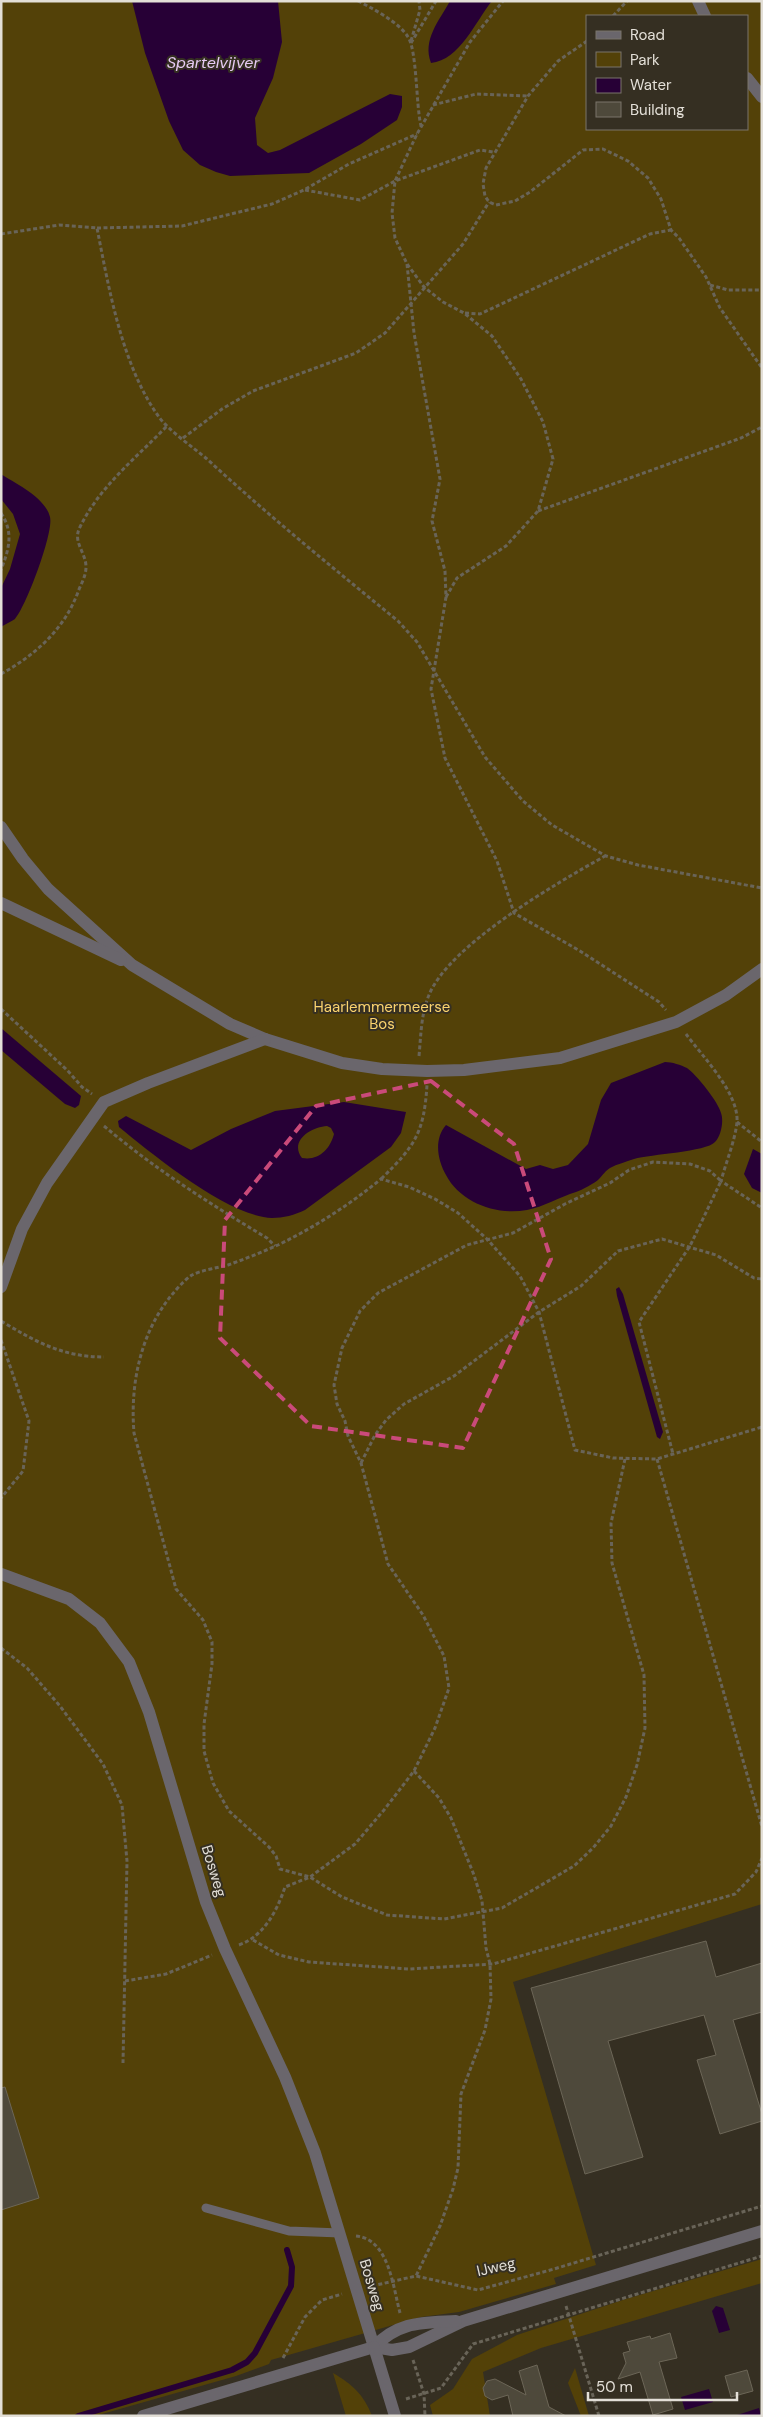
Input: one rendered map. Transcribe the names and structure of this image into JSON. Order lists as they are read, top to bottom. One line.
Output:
{"streets":{"street":["Bosweg"],"path":["IJweg"]},"crossings":[["Bosweg","IJweg"]],"water":["Spartelvijver"],"parks":["Haarlemmermeerse Bos"],"legend":["Road","Park","Water","Building"],"scale_bar":"50 m"}
